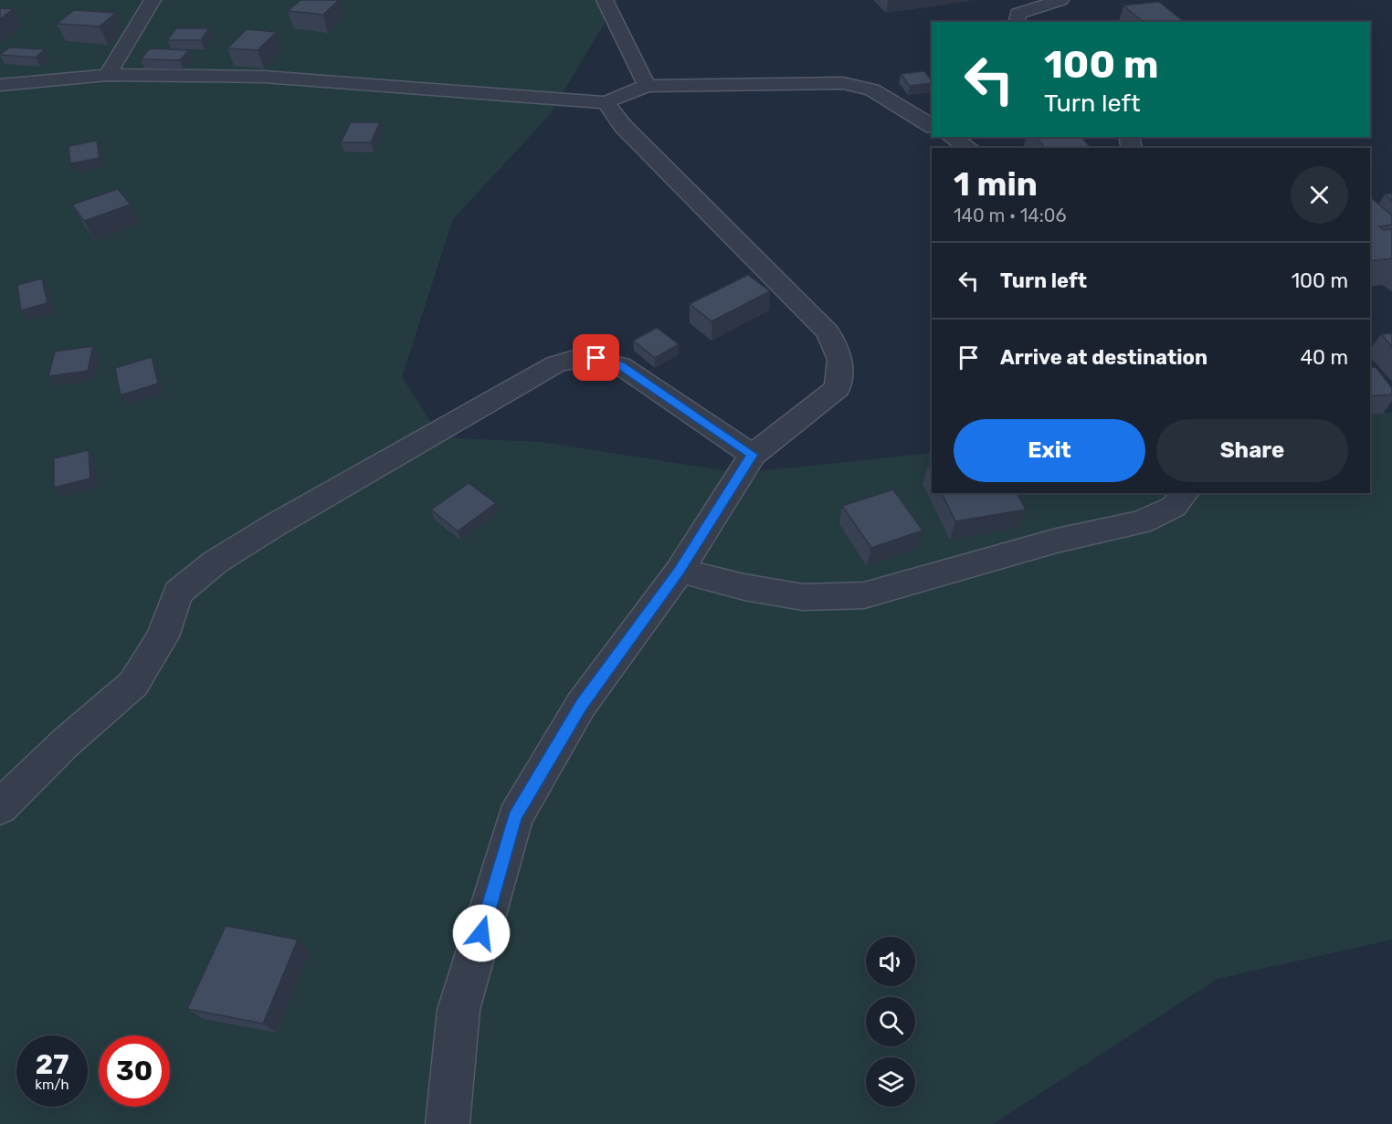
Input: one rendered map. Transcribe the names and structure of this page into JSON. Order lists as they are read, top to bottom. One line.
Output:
{"page":{"turn":["100 m","Turn left"],"heading":["1 min","140 m · 14:06"],"list":[{"name":"Turn left","value":"100 m"},{"name":"Arrive at destination","value":"40 m"}],"buttons":["Exit","Share"],"speed":"27 km/h","limit":"30"}}
